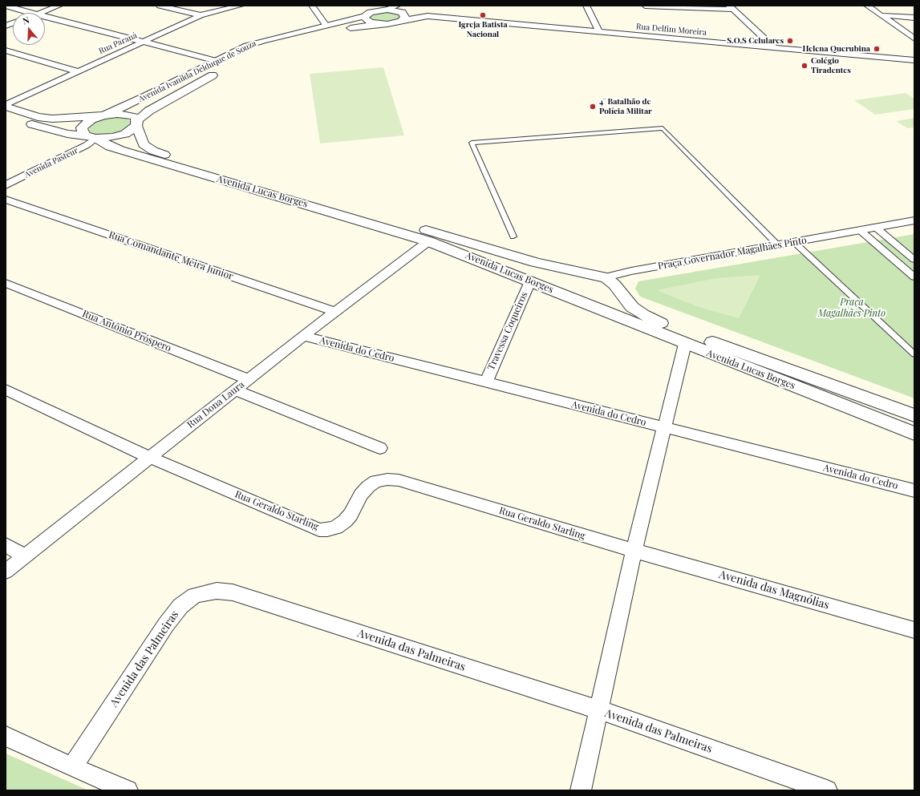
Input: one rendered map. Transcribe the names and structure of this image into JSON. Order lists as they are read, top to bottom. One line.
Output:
{"streets":{"street":["Rua Delfim Moreira","Rua Paraná","Avenida Ivanilda Delduque de Souza","Avenida Pasteur","Avenida Lucas Borges","Praça Governador Magalhães Pinto","Rua Comandante Meira Junior","Rua Antônio Próspero","Travessa Coqueiros","Avenida do Cedro","Rua Dona Laura","Rua Geraldo Starling","Avenida das Magnólias","Avenida das Palmeiras"]},"crossings":[["Rua Delfim Moreira","Avenida Ivanilda Delduque de Souza"],["Avenida Ivanilda Delduque de Souza","Avenida Pasteur"],["Avenida Ivanilda Delduque de Souza","Avenida Lucas Borges"],["Avenida Pasteur","Avenida Lucas Borges"],["Avenida Lucas Borges","Praça Governador Magalhães Pinto"],["Avenida Lucas Borges","Travessa Coqueiros"],["Avenida Lucas Borges","Rua Dona Laura"],["Rua Comandante Meira Junior","Rua Dona Laura"],["Rua Antônio Próspero","Rua Dona Laura"],["Travessa Coqueiros","Avenida do Cedro"],["Avenida do Cedro","Rua Dona Laura"],["Rua Dona Laura","Rua Geraldo Starling"],["Rua Geraldo Starling","Avenida das Magnólias"]],"parks":["Praça Magalhães Pinto"],"places":["Igreja Batista Nacional","S.O.S Celulares","Helena Querubina","Colégio Tiradentes","4° Batalhão de Polícia Militar"],"north":"top"}
